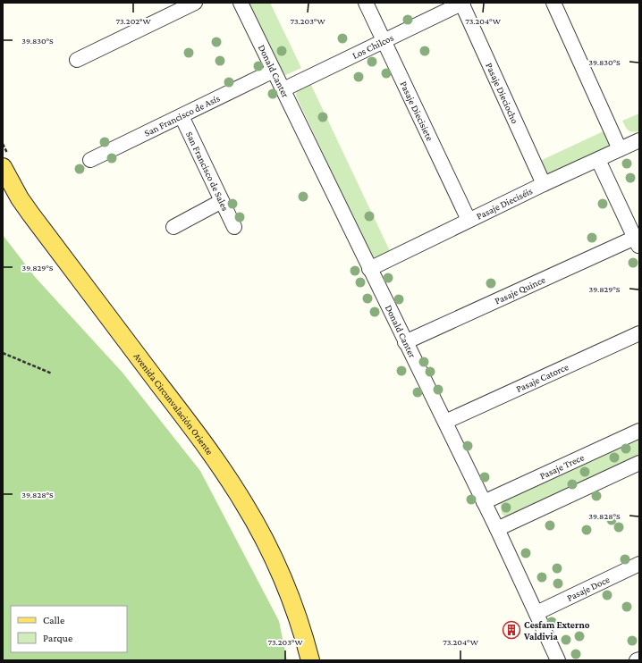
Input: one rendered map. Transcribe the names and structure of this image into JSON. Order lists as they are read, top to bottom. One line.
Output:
{"streets":{"main road":["Avenida Circunvalación Oriente"],"street":["Los Chilcos","Donald Canter","Pasaje Dieciocho","Pasaje Diecisiete","San Francisco de Asís","San Francisco de Sales","Pasaje Dieciséis","Pasaje Quince","Pasaje Catorce","Pasaje Trece","Pasaje Doce"]},"crossings":[["Los Chilcos","Donald Canter"],["Los Chilcos","Pasaje Dieciocho"],["Los Chilcos","Pasaje Diecisiete"],["Donald Canter","San Francisco de Asís"],["Donald Canter","Pasaje Dieciséis"],["Donald Canter","Pasaje Quince"],["Donald Canter","Pasaje Catorce"],["Donald Canter","Pasaje Trece"],["Donald Canter","Pasaje Doce"],["Pasaje Dieciocho","Pasaje Dieciséis"],["Pasaje Diecisiete","Pasaje Dieciséis"],["San Francisco de Asís","San Francisco de Sales"]],"places":{"building":["Cesfam Externo Valdivia"]},"legend":["Calle","Parque"],"coordinates":["73.202°W","73.203°W","73.204°W","39.830°S","39.829°S","39.828°S"]}
